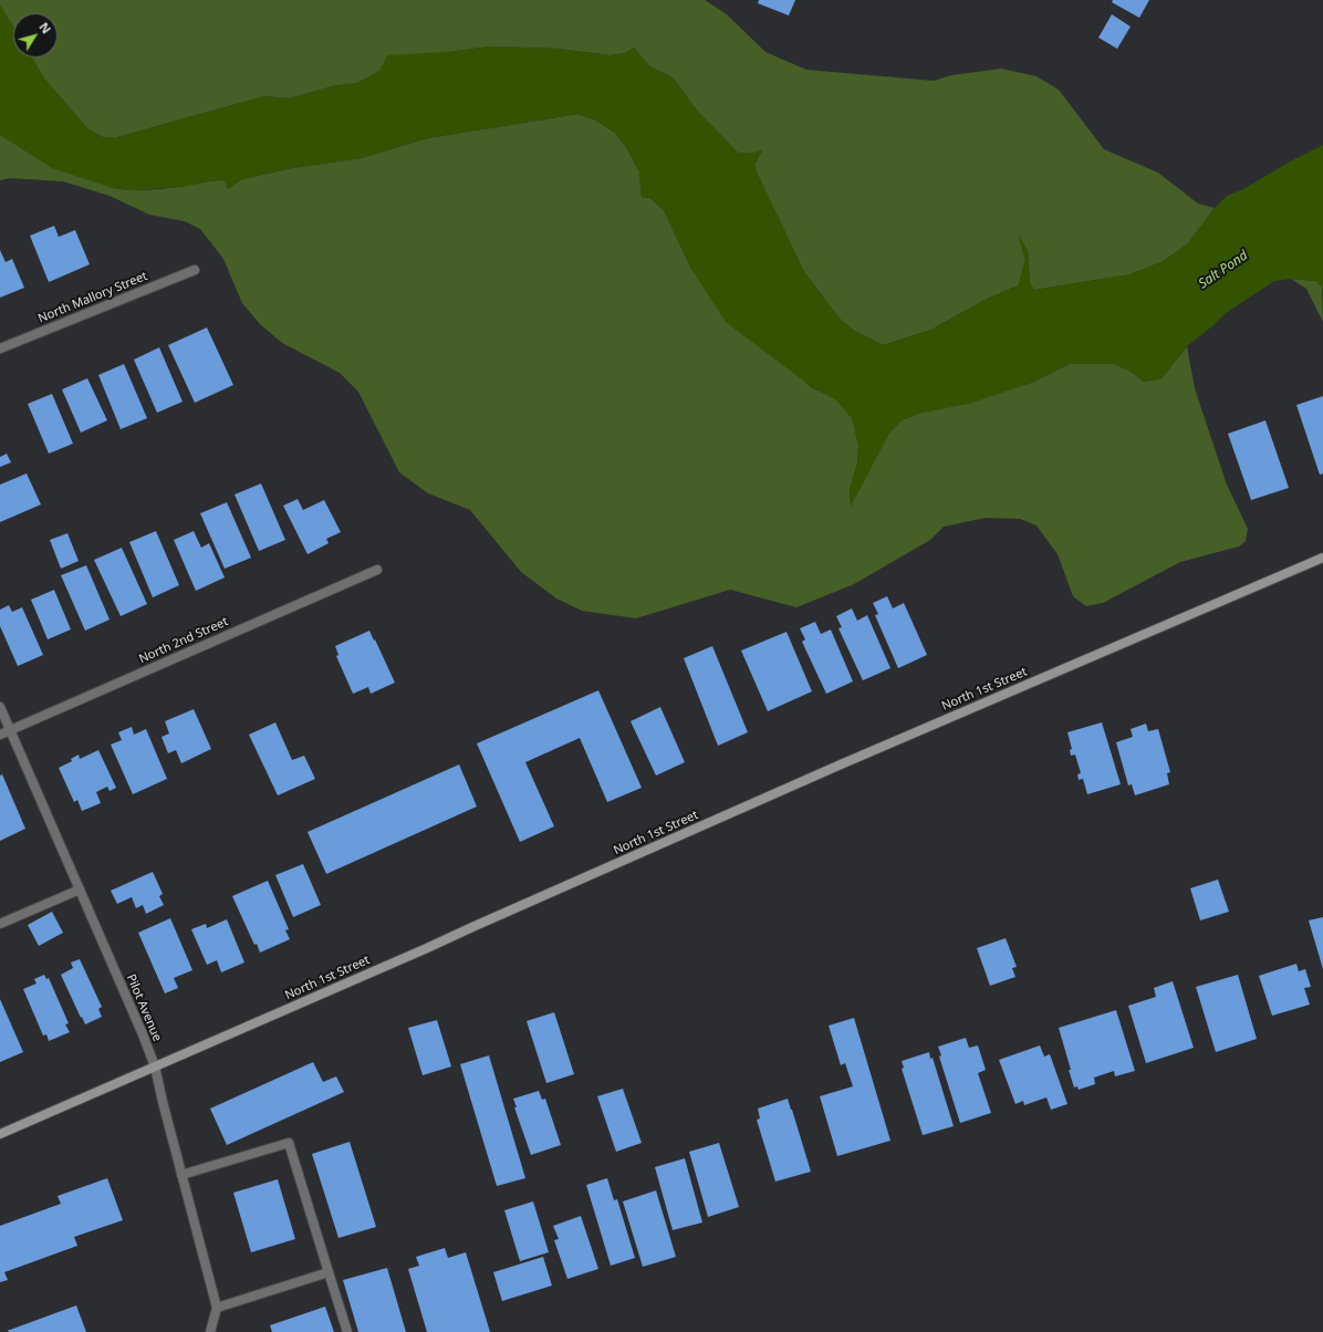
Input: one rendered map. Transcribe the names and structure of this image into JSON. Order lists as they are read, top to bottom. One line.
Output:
{"streets":{"street":["North Mallory Street","North 2nd Street","North 1st Street","Pilot Avenue"]},"crossings":[["North 2nd Street","Pilot Avenue"],["North 1st Street","Pilot Avenue"]],"water":["Salt Pond"],"north":"top right"}
